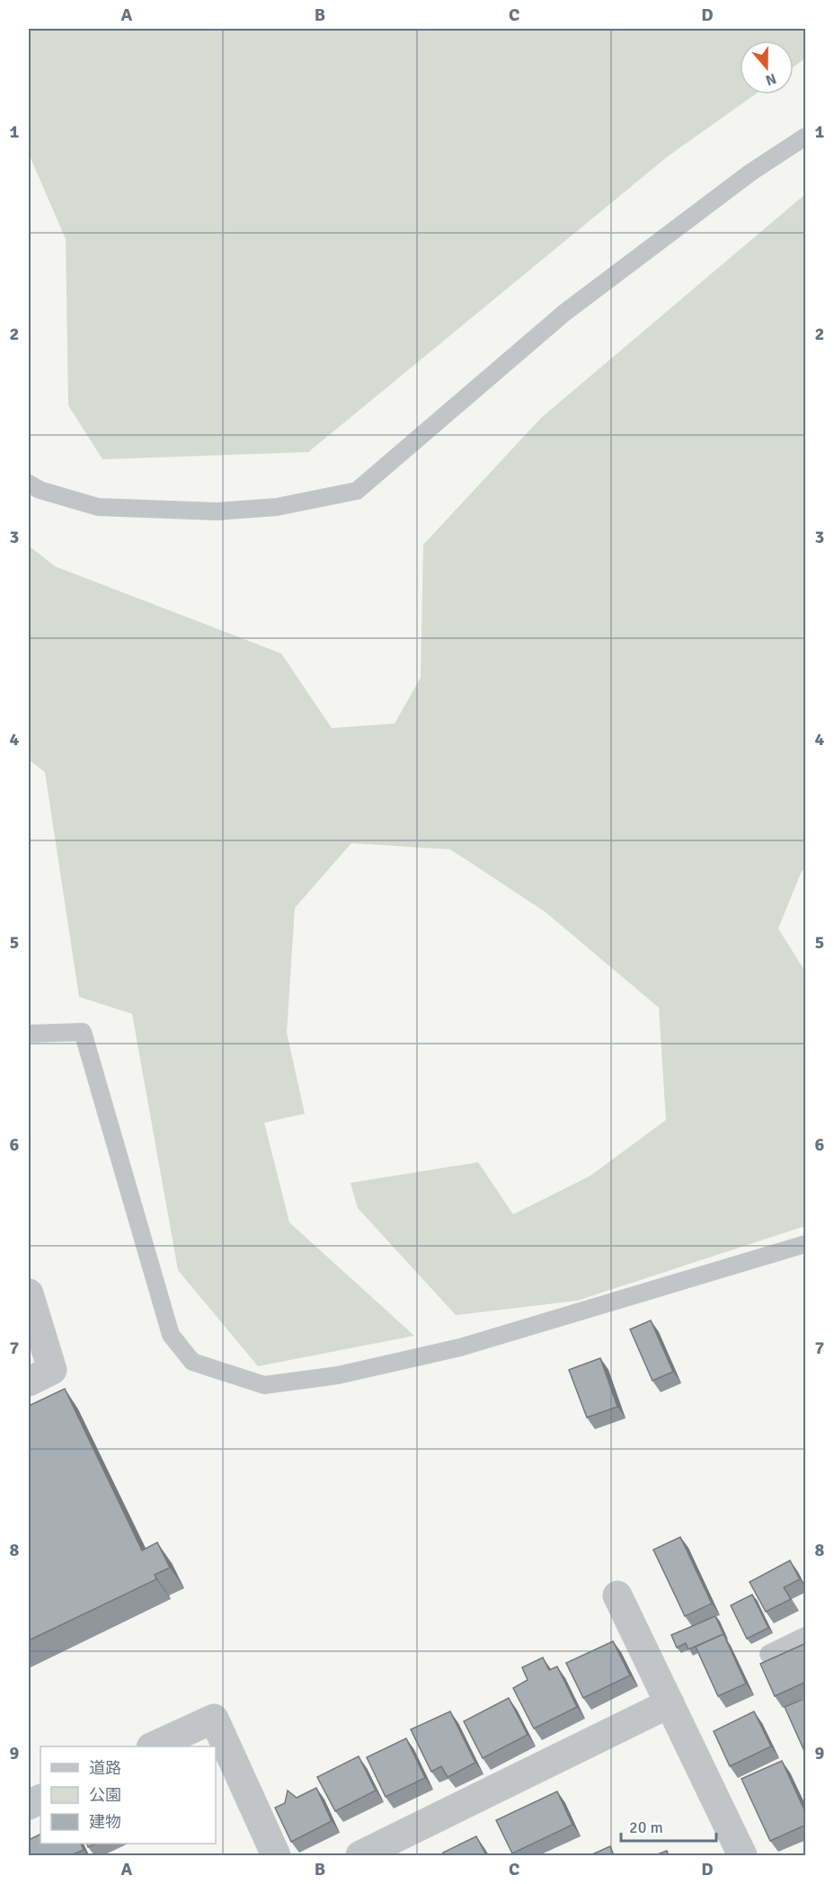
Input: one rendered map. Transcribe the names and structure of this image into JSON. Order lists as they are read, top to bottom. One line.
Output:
{"legend":["道路","公園","建物"],"scale_bar":"20 m","north":"bottom","grid":{"columns":["A","B","C","D"],"rows":["1","2","3","4","5","6","7","8","9"]}}
